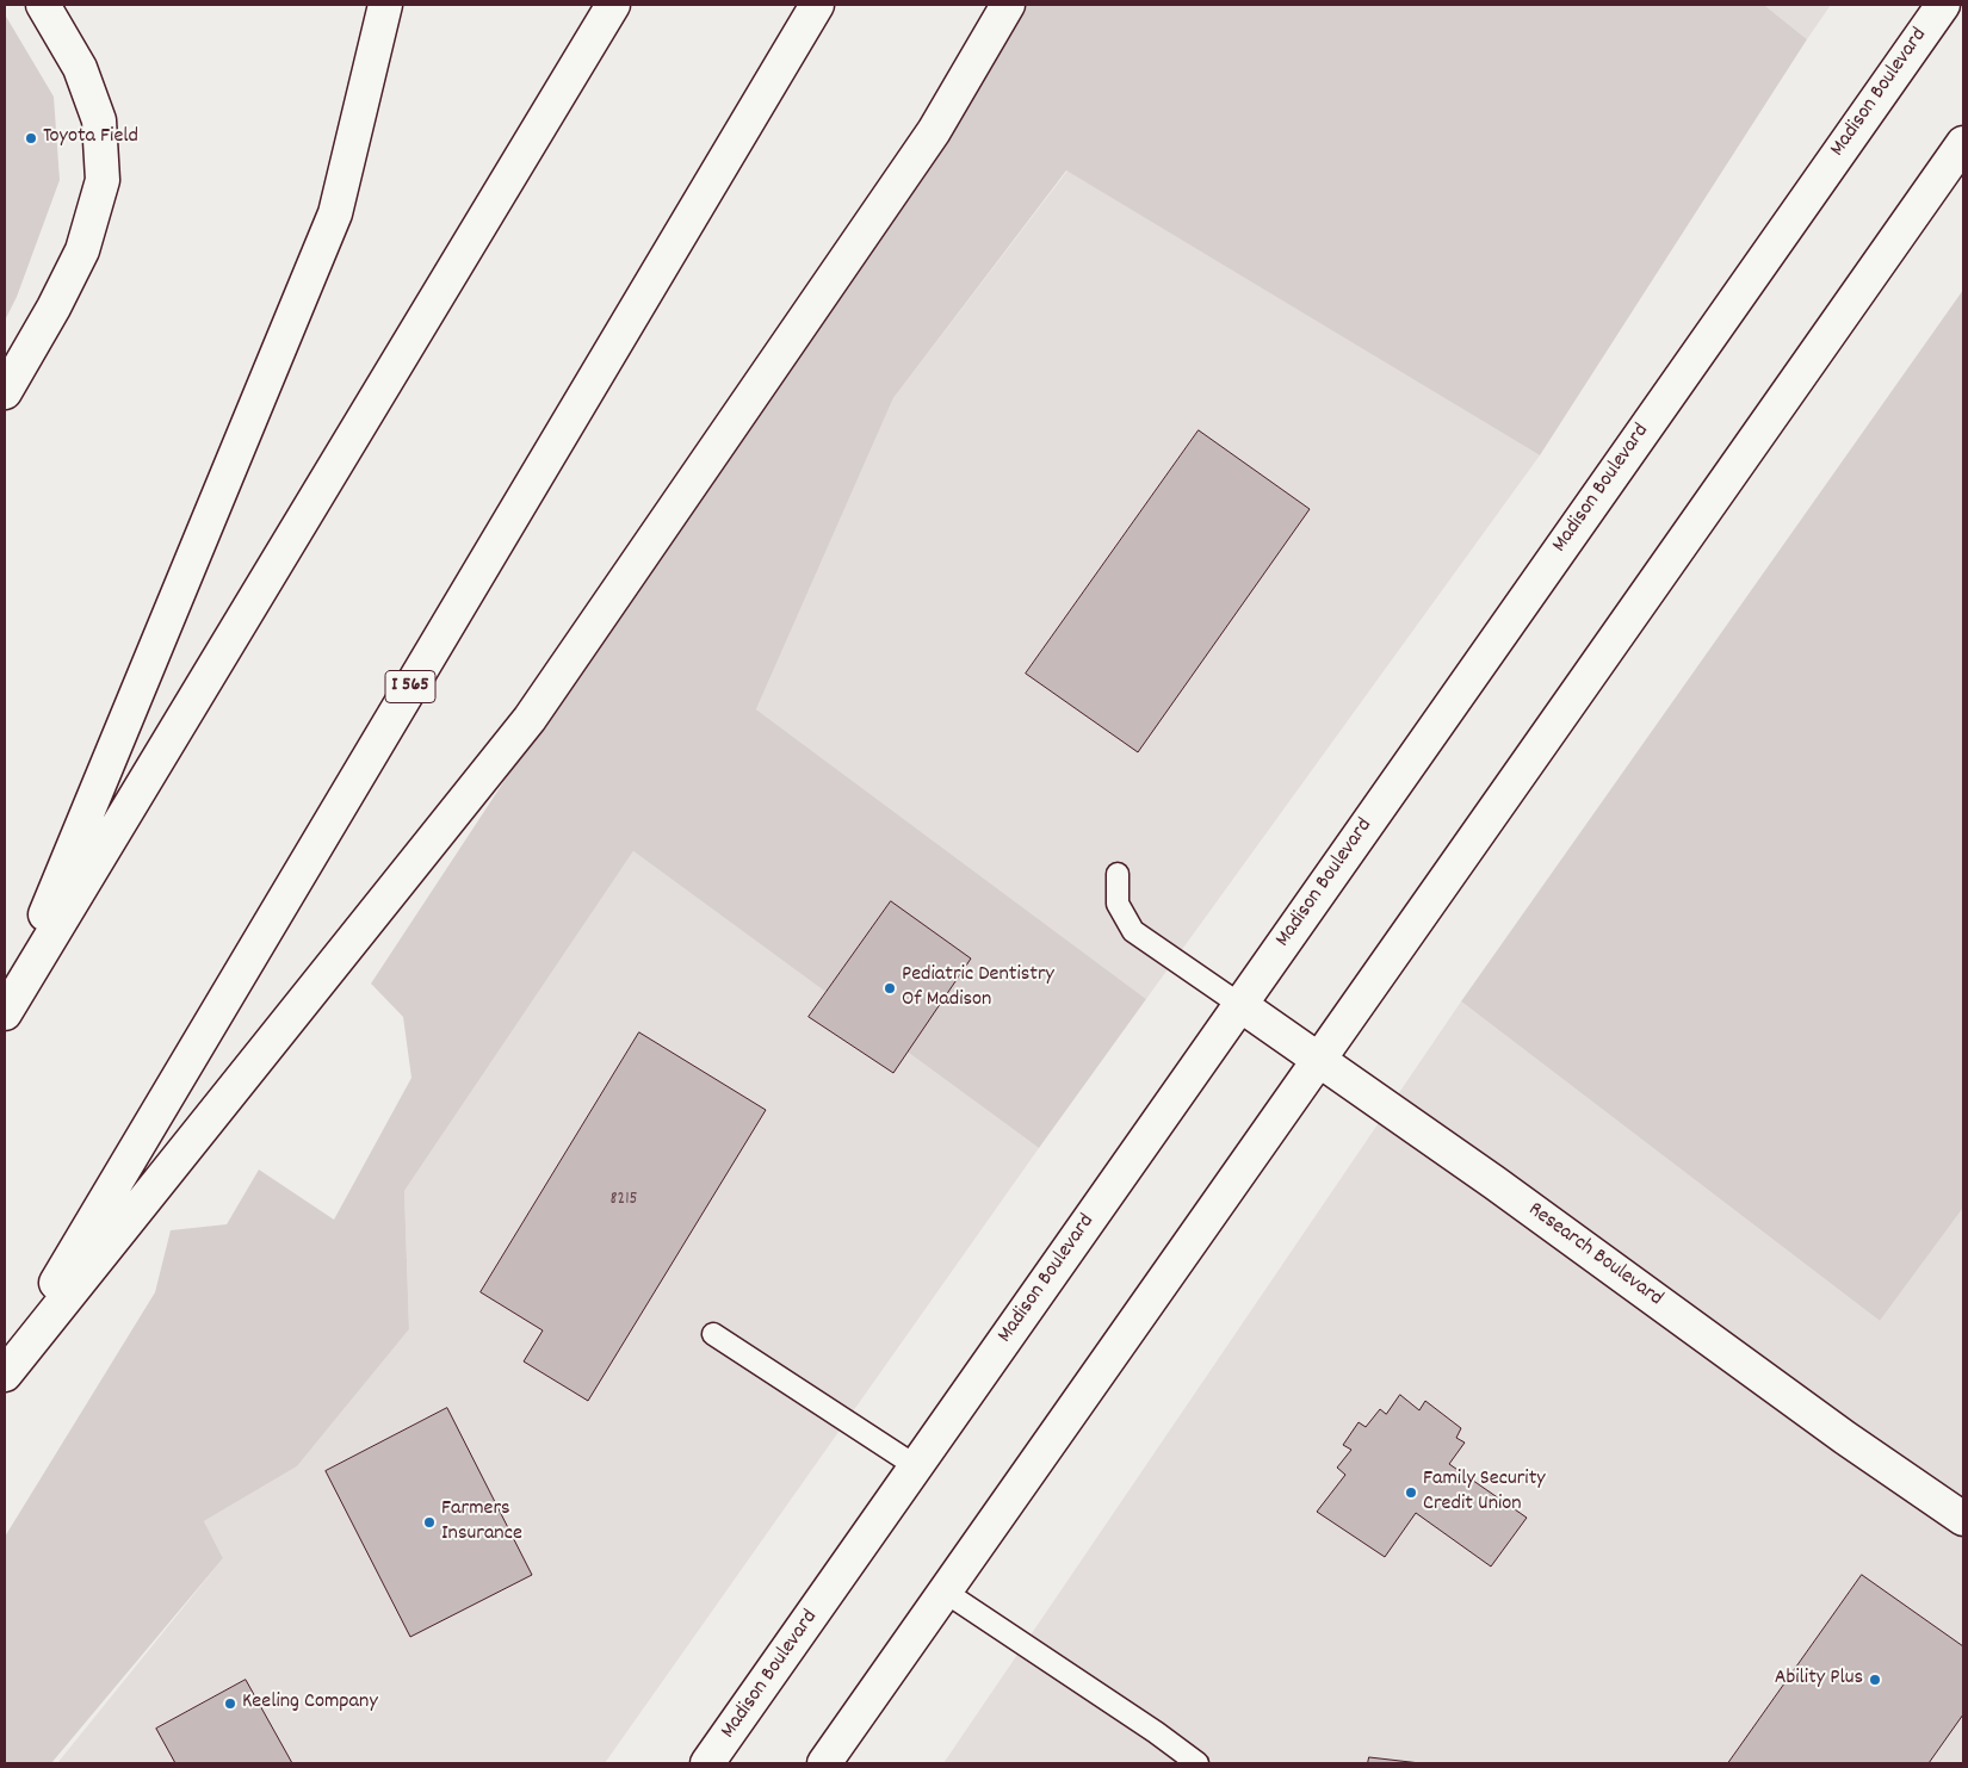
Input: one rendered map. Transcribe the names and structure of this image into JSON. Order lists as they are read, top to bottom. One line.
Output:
{"streets":{"main road":["Madison Boulevard","I 565","Research Boulevard"]},"crossings":[["Madison Boulevard","Research Boulevard"]],"places":["Toyota Field","Pediatric Dentistry Of Madison","Family Security Credit Union","Farmers Insurance","Ability Plus","Keeling Company"],"house_numbers":["8215"]}
